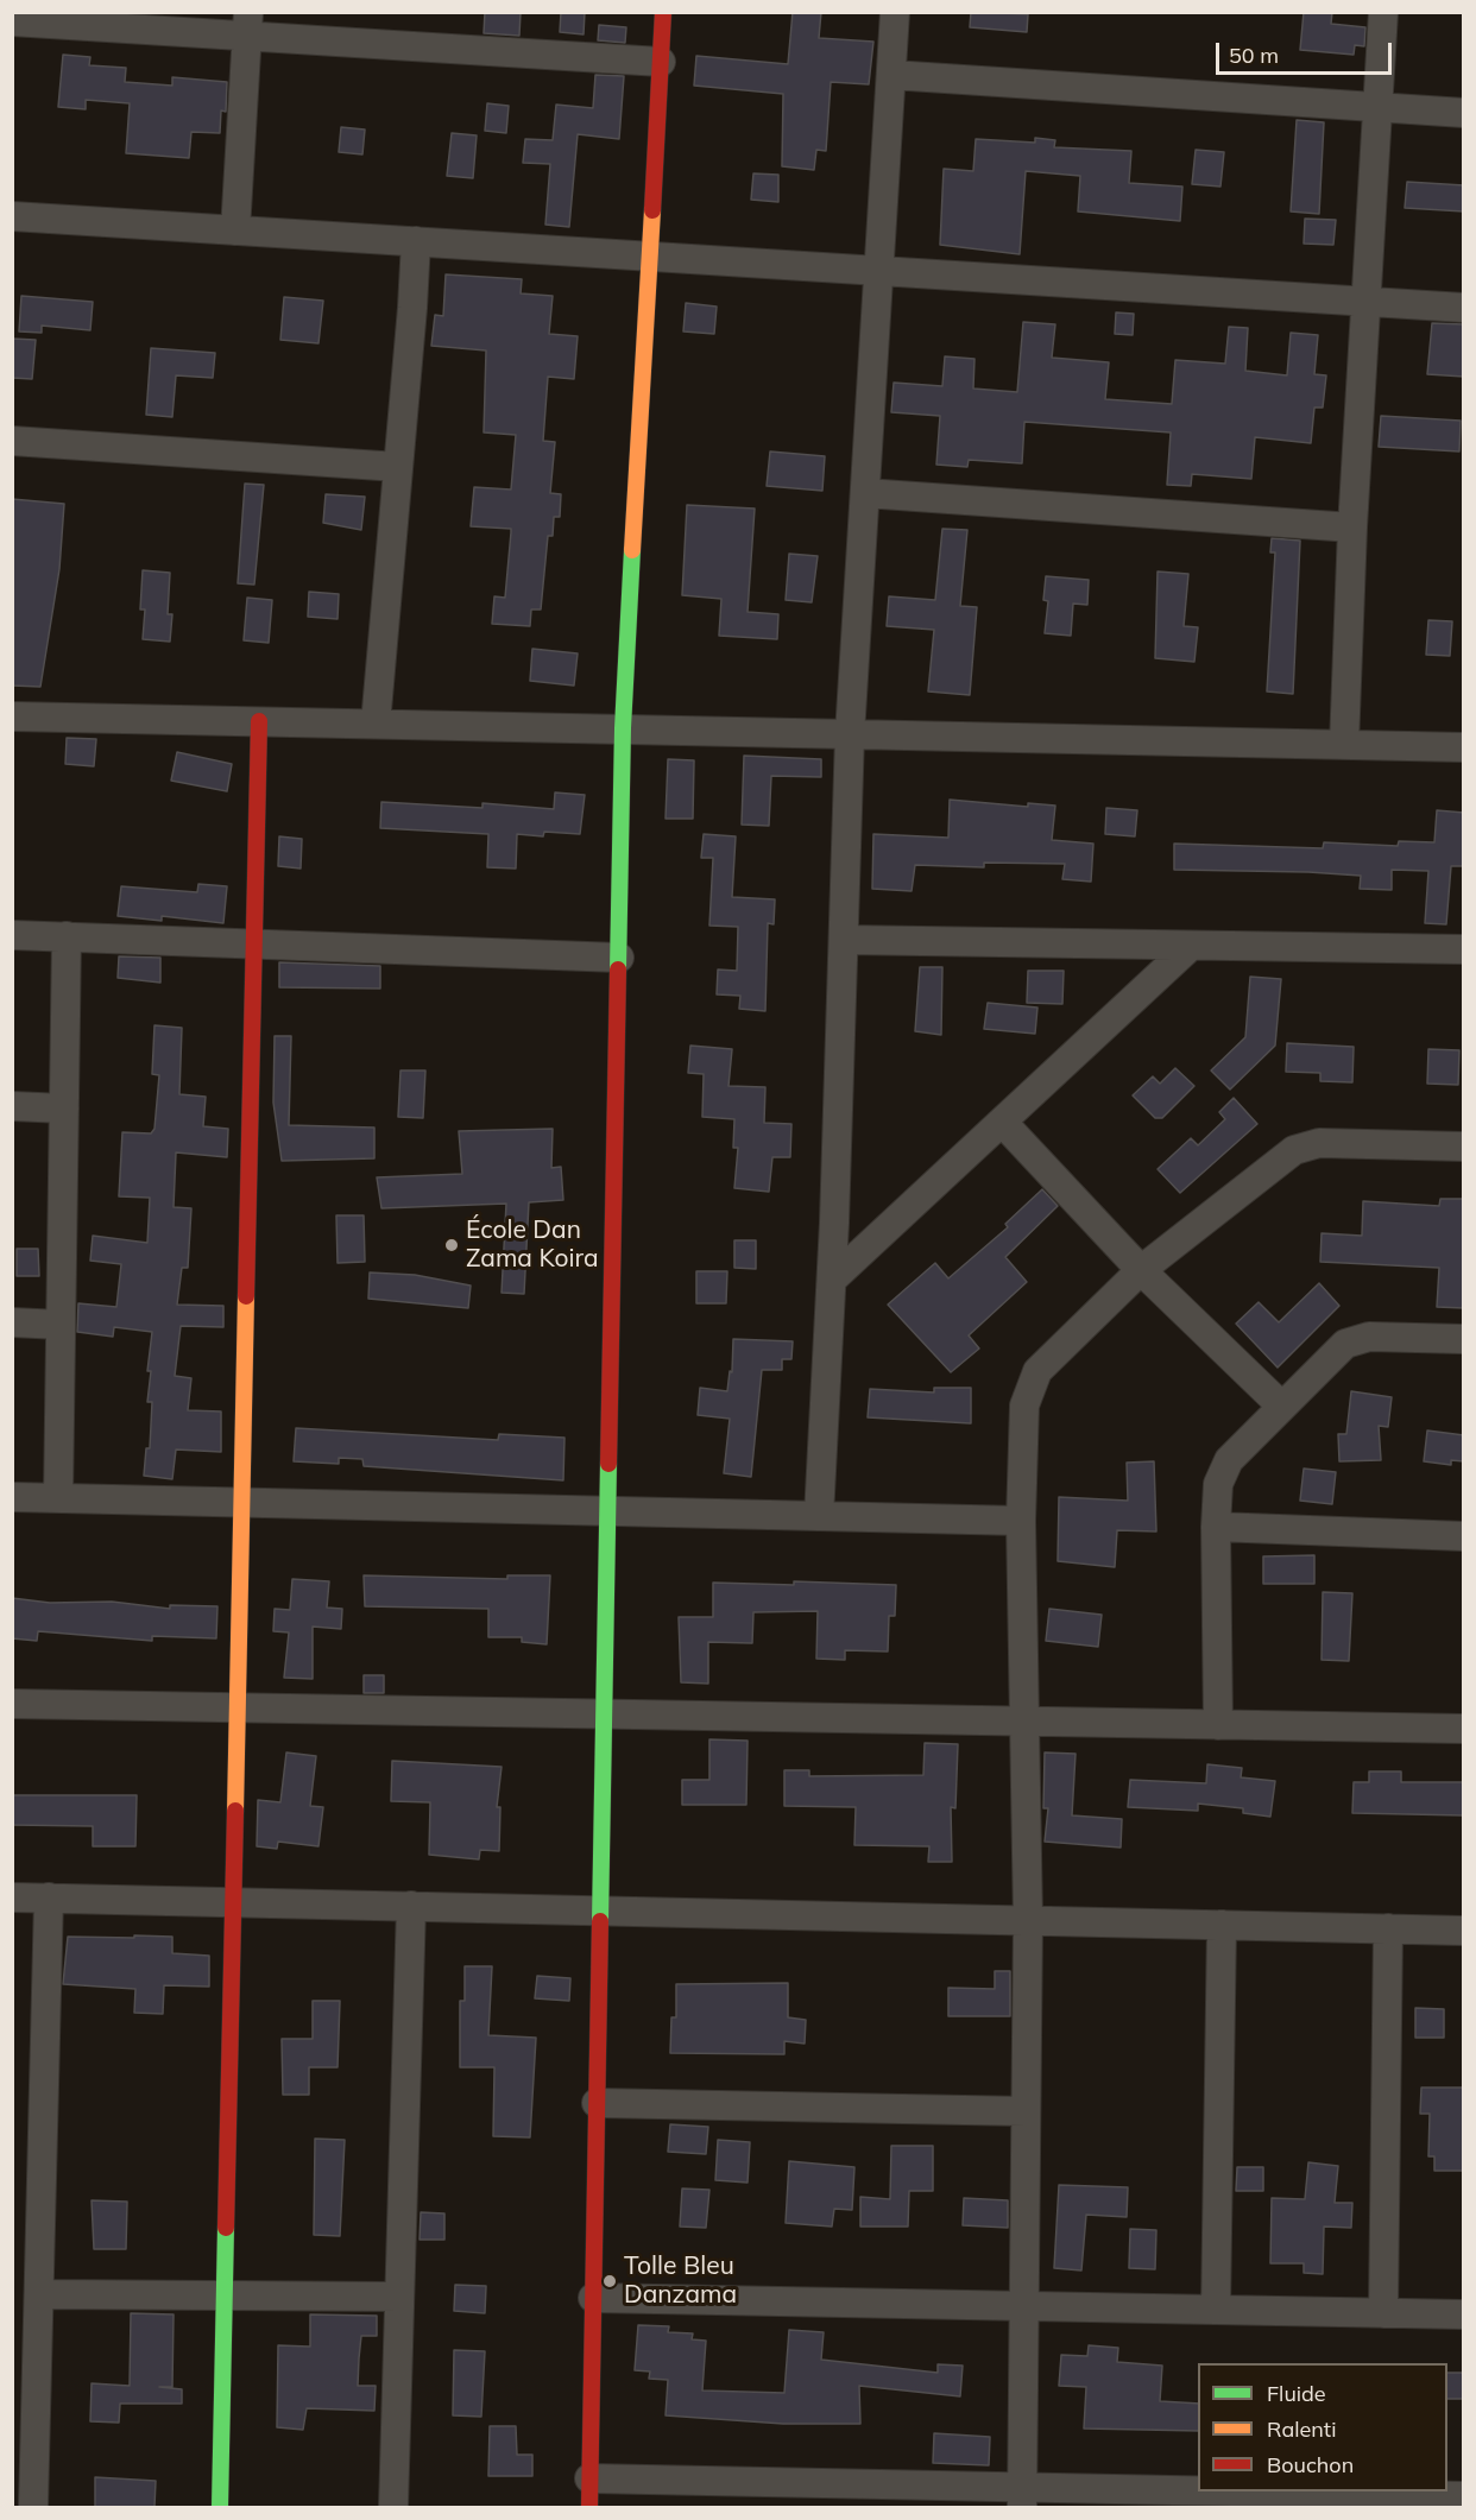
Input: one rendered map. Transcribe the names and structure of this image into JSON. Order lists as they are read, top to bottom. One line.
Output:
{"places":["École Dan Zama Koira","Tolle Bleu Danzama"],"legend":["Fluide","Ralenti","Bouchon"],"scale_bar":"50 m"}
